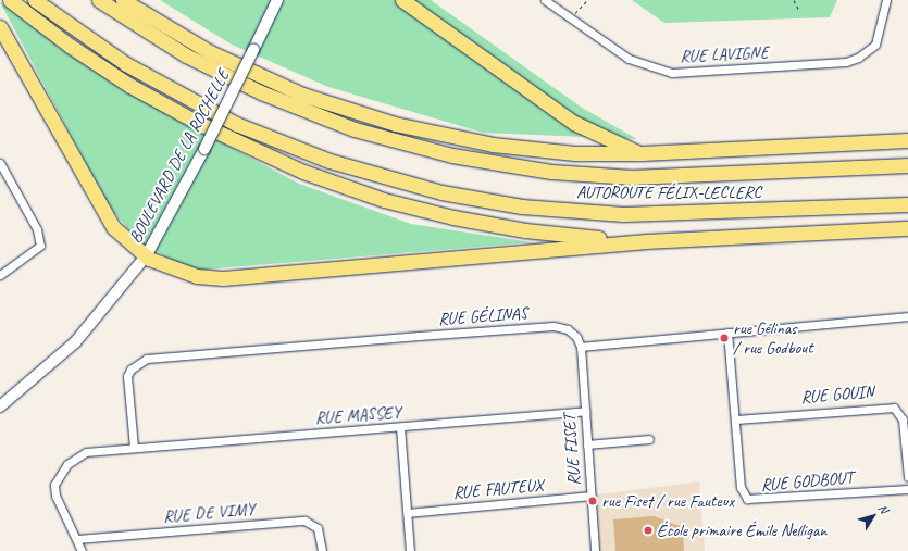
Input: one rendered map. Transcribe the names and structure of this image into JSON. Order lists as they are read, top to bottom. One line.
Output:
{"streets":{"highway":["AUTOROUTE FÉLIX-LECLERC"],"street":["RUE LAVIGNE","BOULEVARD DE LA ROCHELLE","RUE GÉLINAS","RUE GOUIN","RUE MASSEY","RUE FISET","RUE GODBOUT","RUE FAUTEUX","RUE DE VIMY"]},"crossings":[["RUE GÉLINAS","RUE MASSEY"],["RUE GÉLINAS","RUE FISET"],["RUE GOUIN","RUE GODBOUT"],["RUE MASSEY","RUE FISET"],["RUE MASSEY","RUE DE VIMY"],["RUE FISET","RUE FAUTEUX"]],"places":["rue Gélinas / rue Godbout","rue Fiset / rue Fauteux","École primaire Émile Nelligan"],"north":"top right"}
